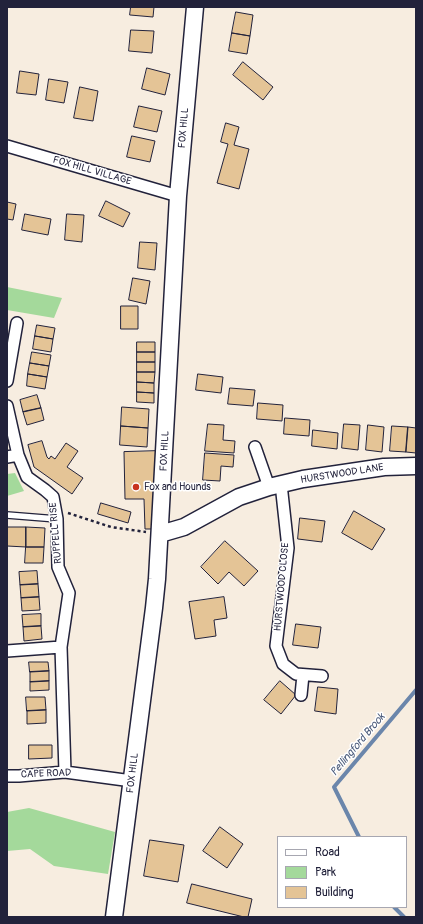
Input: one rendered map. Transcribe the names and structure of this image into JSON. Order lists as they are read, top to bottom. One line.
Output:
{"streets":{"main road":["FOX HILL","HURSTWOOD LANE"],"street":["FOX HILL VILLAGE","RUPPELL RISE","HURSTWOOD CLOSE","CAPE ROAD"]},"crossings":[["FOX HILL","FOX HILL VILLAGE"],["FOX HILL","HURSTWOOD LANE"],["FOX HILL","CAPE ROAD"],["HURSTWOOD LANE","HURSTWOOD CLOSE"],["RUPPELL RISE","CAPE ROAD"]],"water":["Pellingford Brook"],"places":["Fox and Hounds"],"legend":["Road","Park","Building"]}
